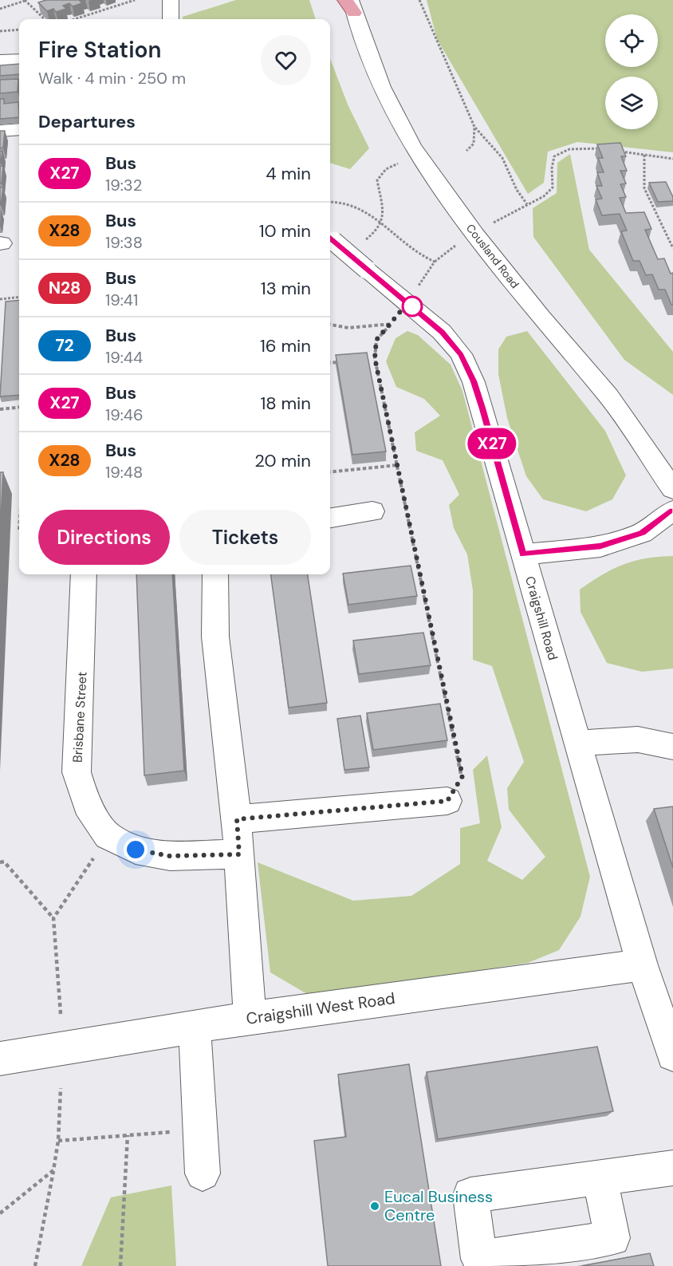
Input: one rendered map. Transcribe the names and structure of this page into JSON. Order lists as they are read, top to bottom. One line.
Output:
{"streets":{"street":["Cousland Road","Craigshill Road","Brisbane Street","Craigshill West Road"]},"crossings":[["Craigshill Road","Craigshill West Road"]],"places":["Eucal Business Centre"],"lines":["bus line X27"],"page":{"on_map":"X27","heading":[["Fire Station","Walk · 4 min · 250 m"],"Departures"],"list":[{"mark":"X27","name":"Bus","note":"19:32","value":"4 min"},{"mark":"X28","name":"Bus","note":"19:38","value":"10 min"},{"mark":"N28","name":"Bus","note":"19:41","value":"13 min"},{"mark":"72","name":"Bus","note":"19:44","value":"16 min"},{"mark":"X27","name":"Bus","note":"19:46","value":"18 min"},{"mark":"X28","name":"Bus","note":"19:48","value":"20 min"}],"buttons":["Directions","Tickets"]}}
